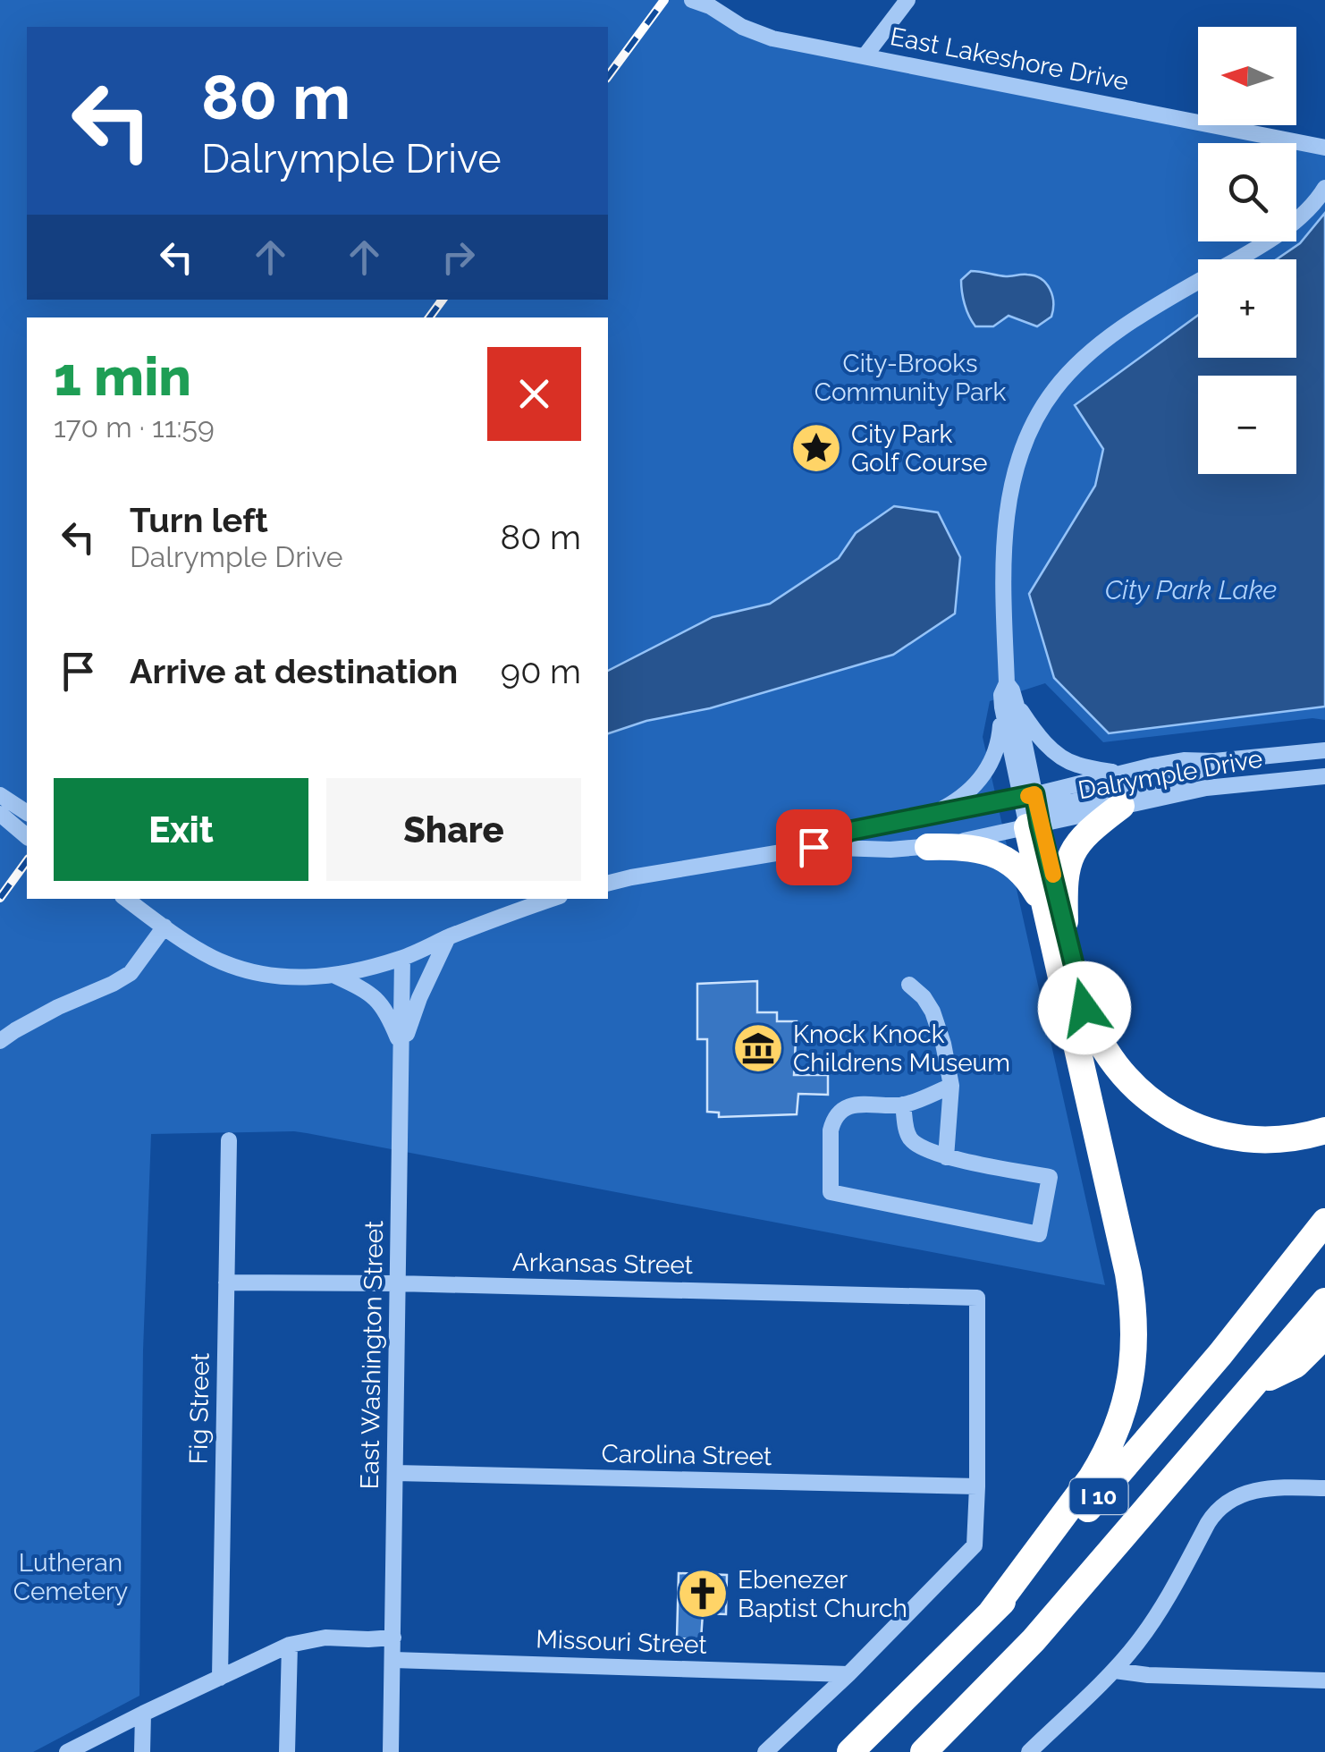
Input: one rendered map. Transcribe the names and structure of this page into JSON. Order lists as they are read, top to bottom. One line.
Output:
{"streets":{"highway":["I 10"],"street":["East Lakeshore Drive","Dalrymple Drive","Arkansas Street","East Washington Street","Fig Street","Carolina Street","Missouri Street"]},"crossings":[["Arkansas Street","East Washington Street"],["Arkansas Street","Fig Street"],["Arkansas Street","Carolina Street"],["East Washington Street","Carolina Street"],["East Washington Street","Missouri Street"]],"water":["City Park Lake"],"parks":["City-Brooks Community Park","Lutheran Cemetery"],"places":{"place":["City Park Golf Course"],"museum":["Knock Knock Childrens Museum"],"church":["Ebenezer Baptist Church"]},"north":"left","page":{"map_buttons":["+","−"],"turn":["80 m","Dalrymple Drive"],"heading":["1 min","170 m · 11:59"],"list":[{"name":"Turn left","note":"Dalrymple Drive","value":"80 m"},{"name":"Arrive at destination","value":"90 m"}],"buttons":["Exit","Share"]}}
